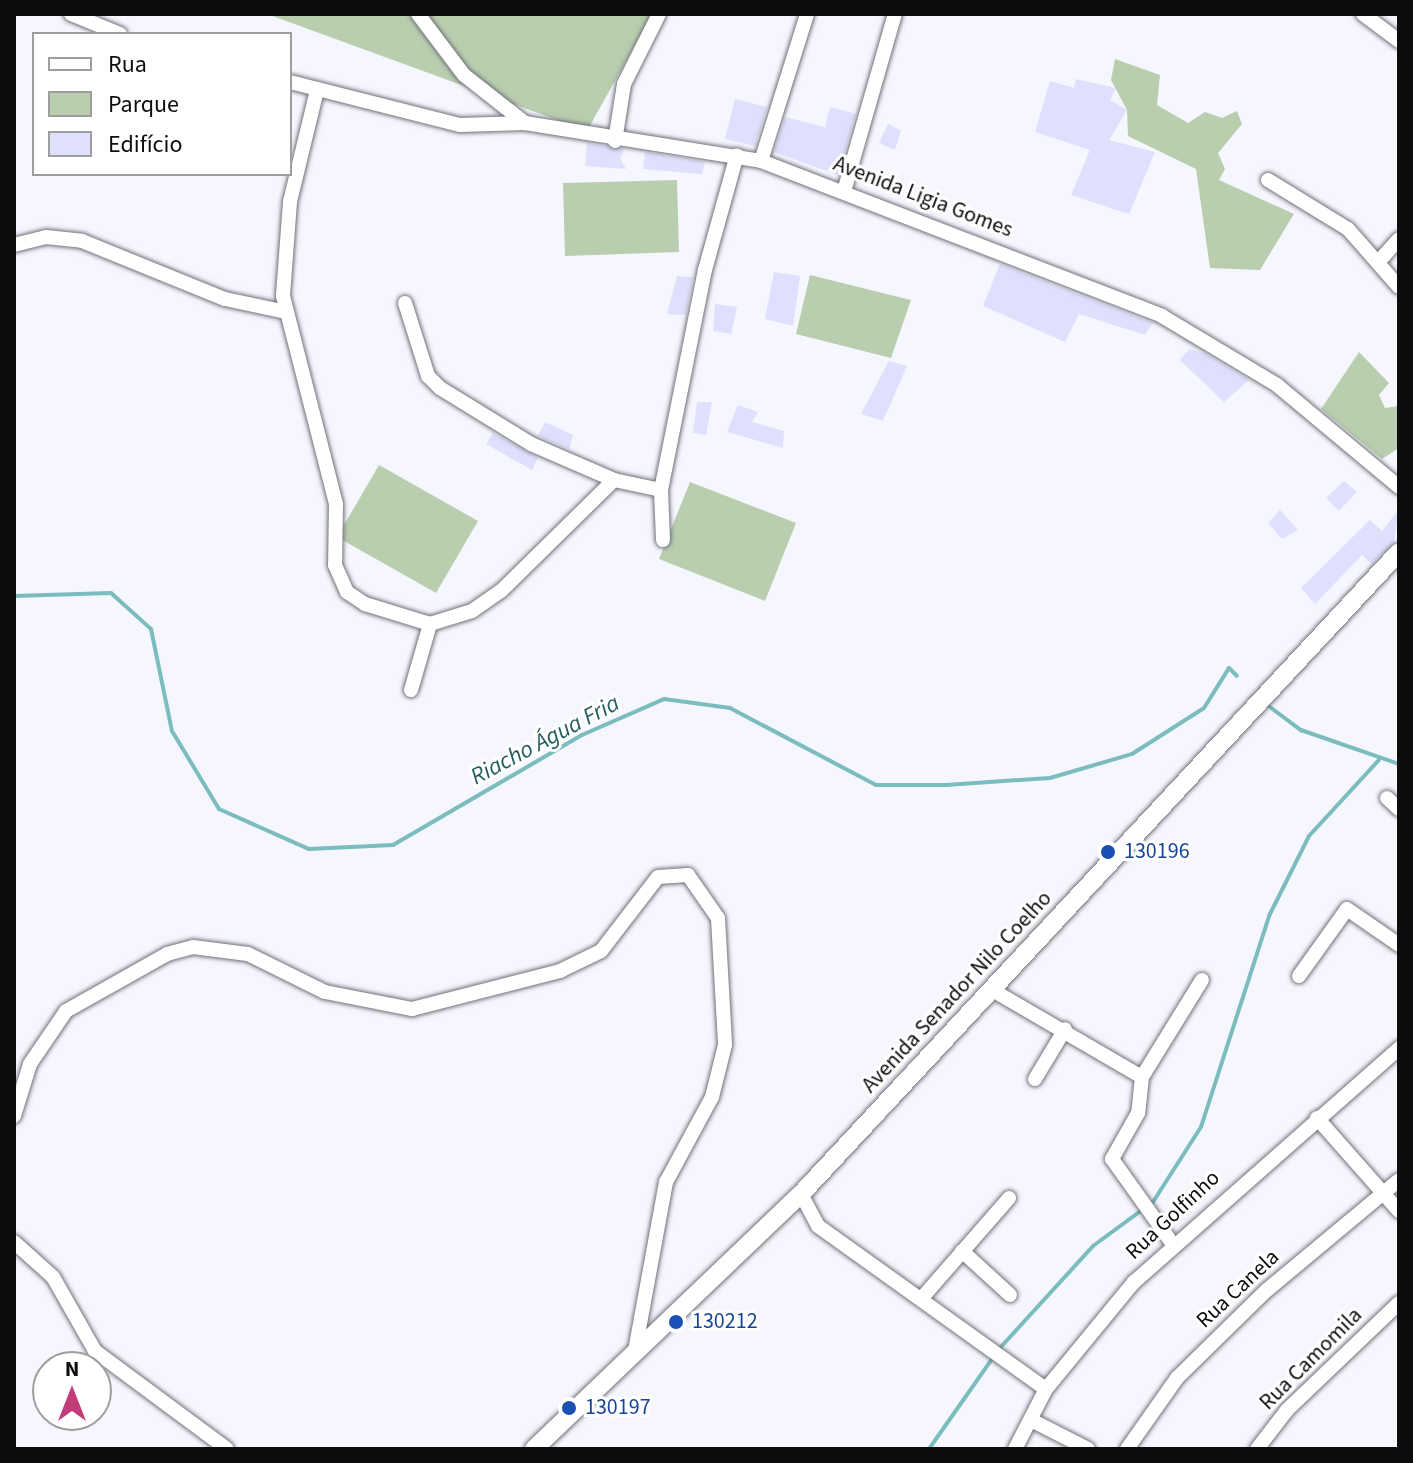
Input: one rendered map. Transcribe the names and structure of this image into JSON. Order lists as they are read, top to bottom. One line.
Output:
{"streets":{"main road":["Avenida Senador Nilo Coelho"],"street":["Avenida Ligia Gomes","Rua Golfinho","Rua Canela","Rua Camomila"]},"water":["Riacho Água Fria"],"places":["130196","130212","130197"],"legend":["Rua","Parque","Edifício"],"north":"top"}
